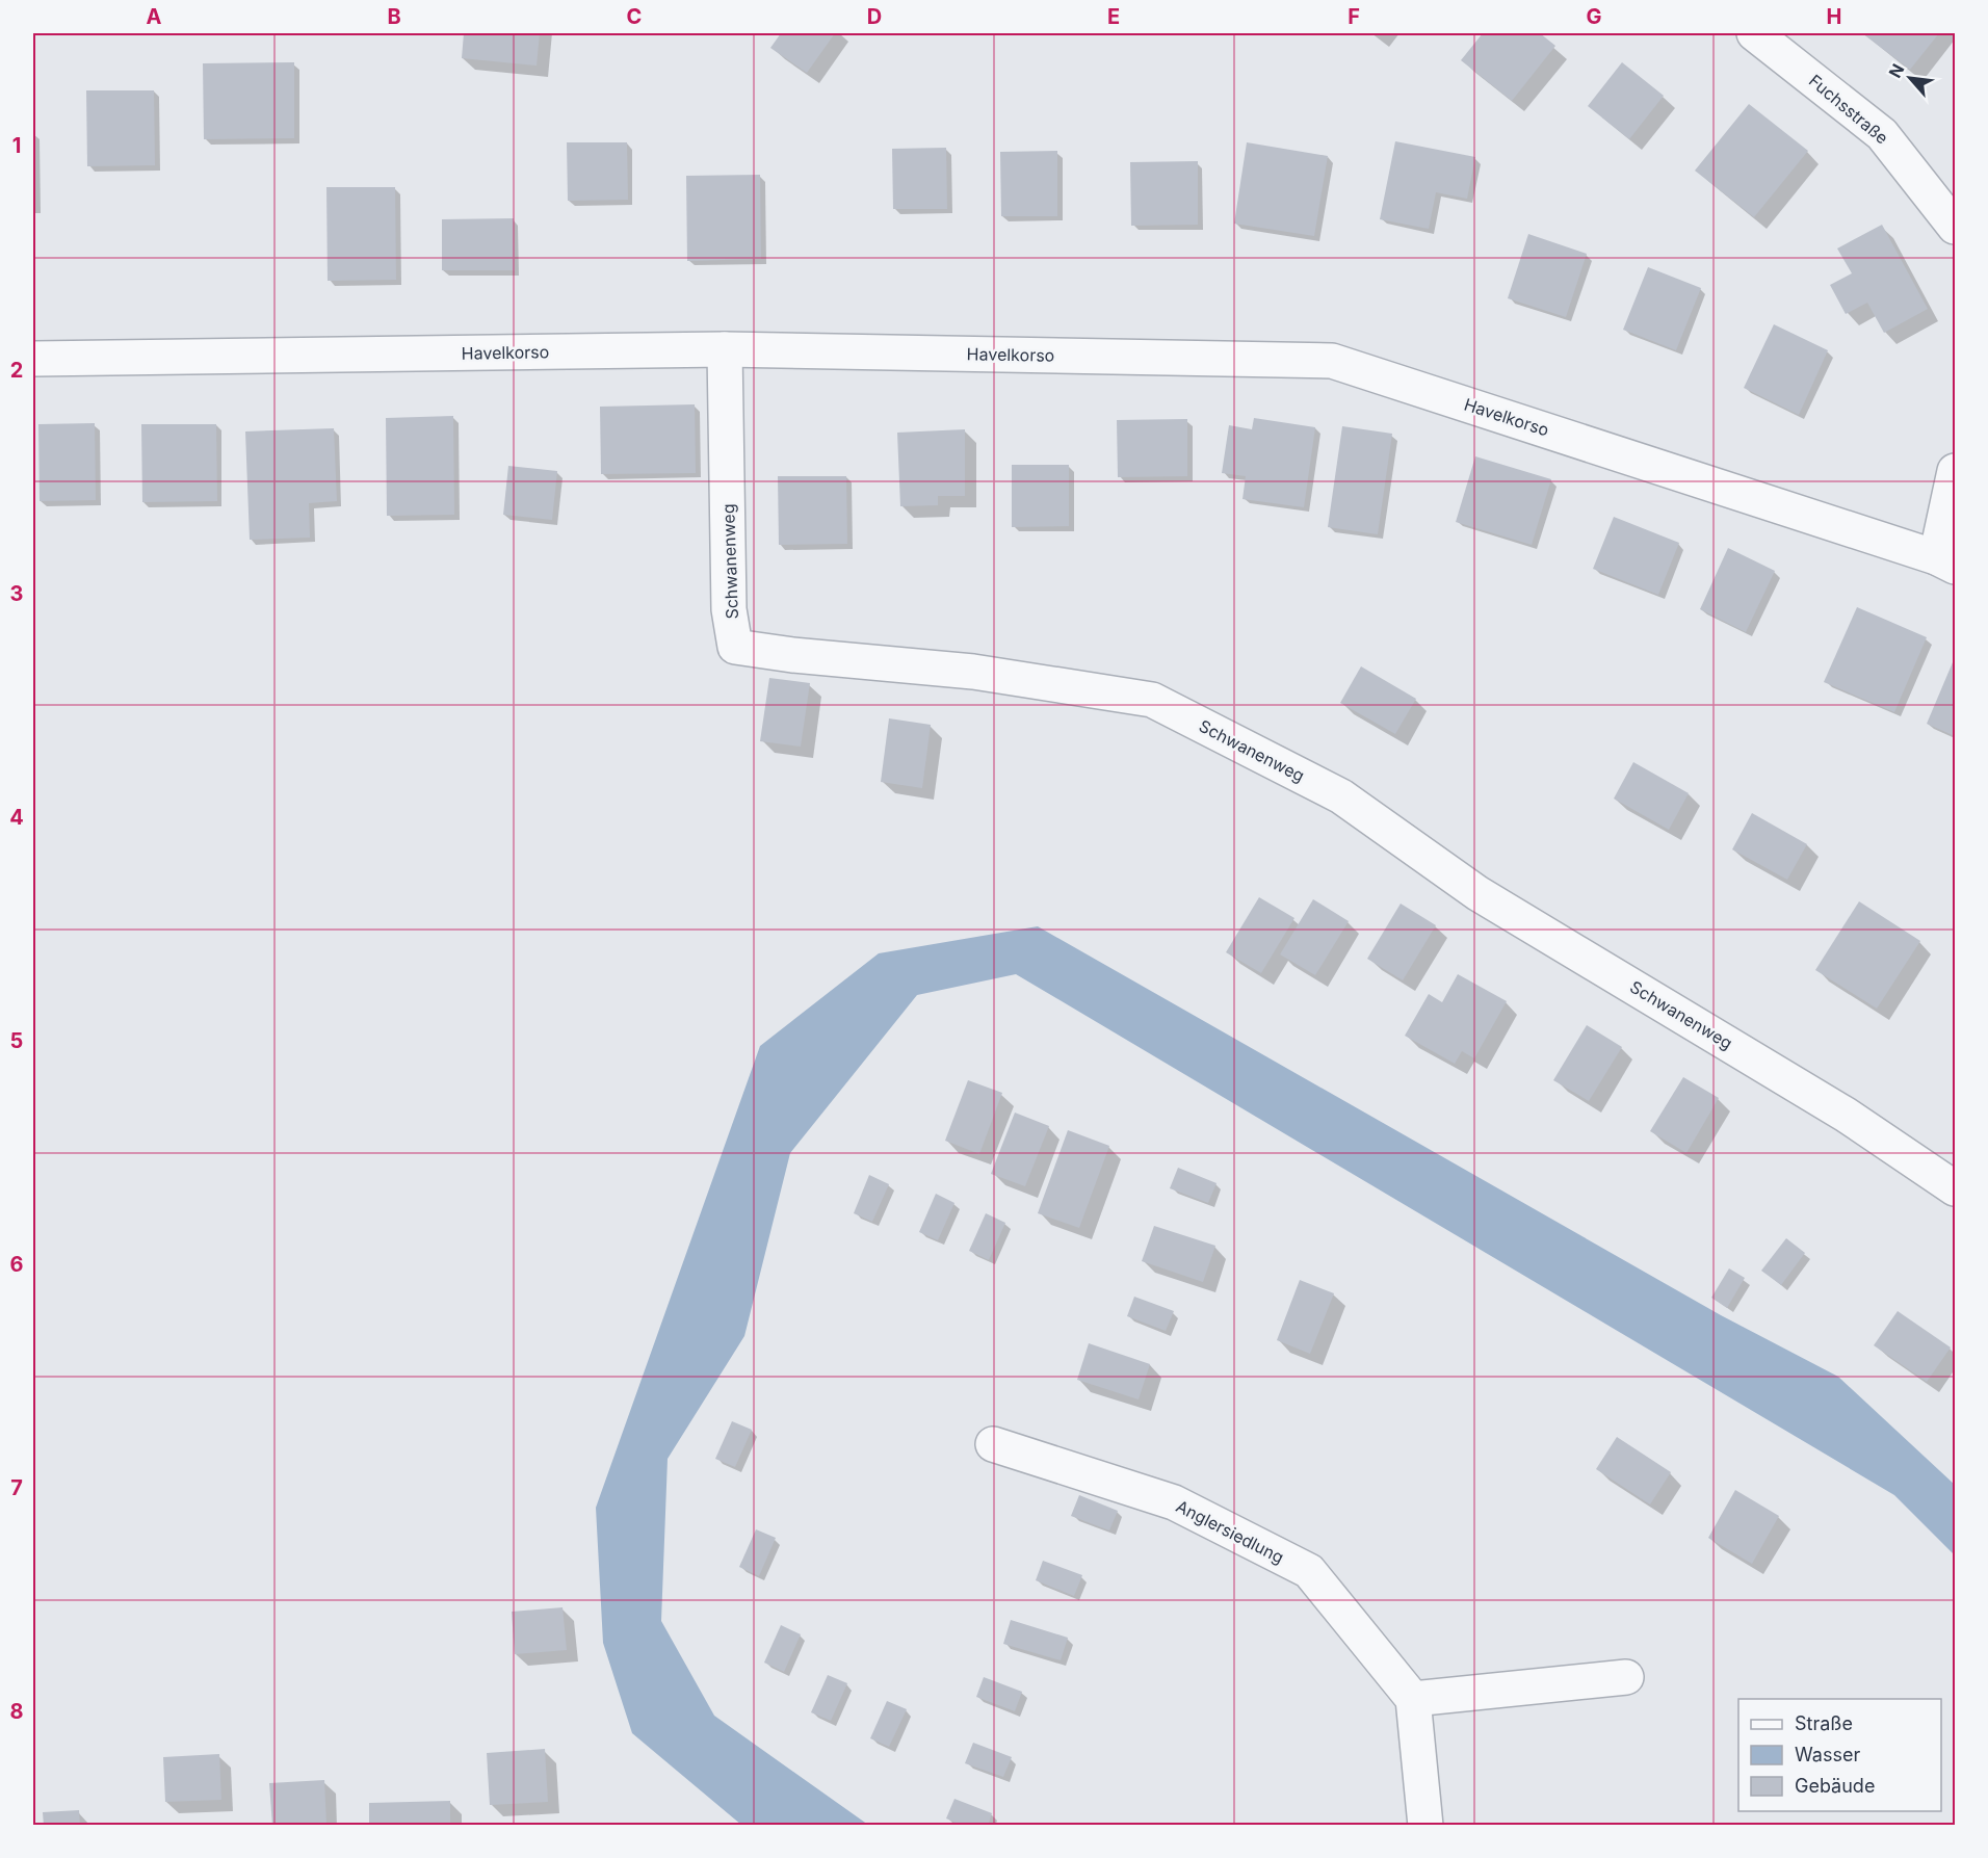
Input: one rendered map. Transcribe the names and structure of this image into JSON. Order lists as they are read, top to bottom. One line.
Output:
{"streets":{"street":["Fuchsstraße","Havelkorso","Schwanenweg","Anglersiedlung"]},"crossings":[["Havelkorso","Schwanenweg"]],"legend":["Straße","Wasser","Gebäude"],"north":"top left","grid":{"columns":["A","B","C","D","E","F","G","H"],"rows":["1","2","3","4","5","6","7","8"]}}
